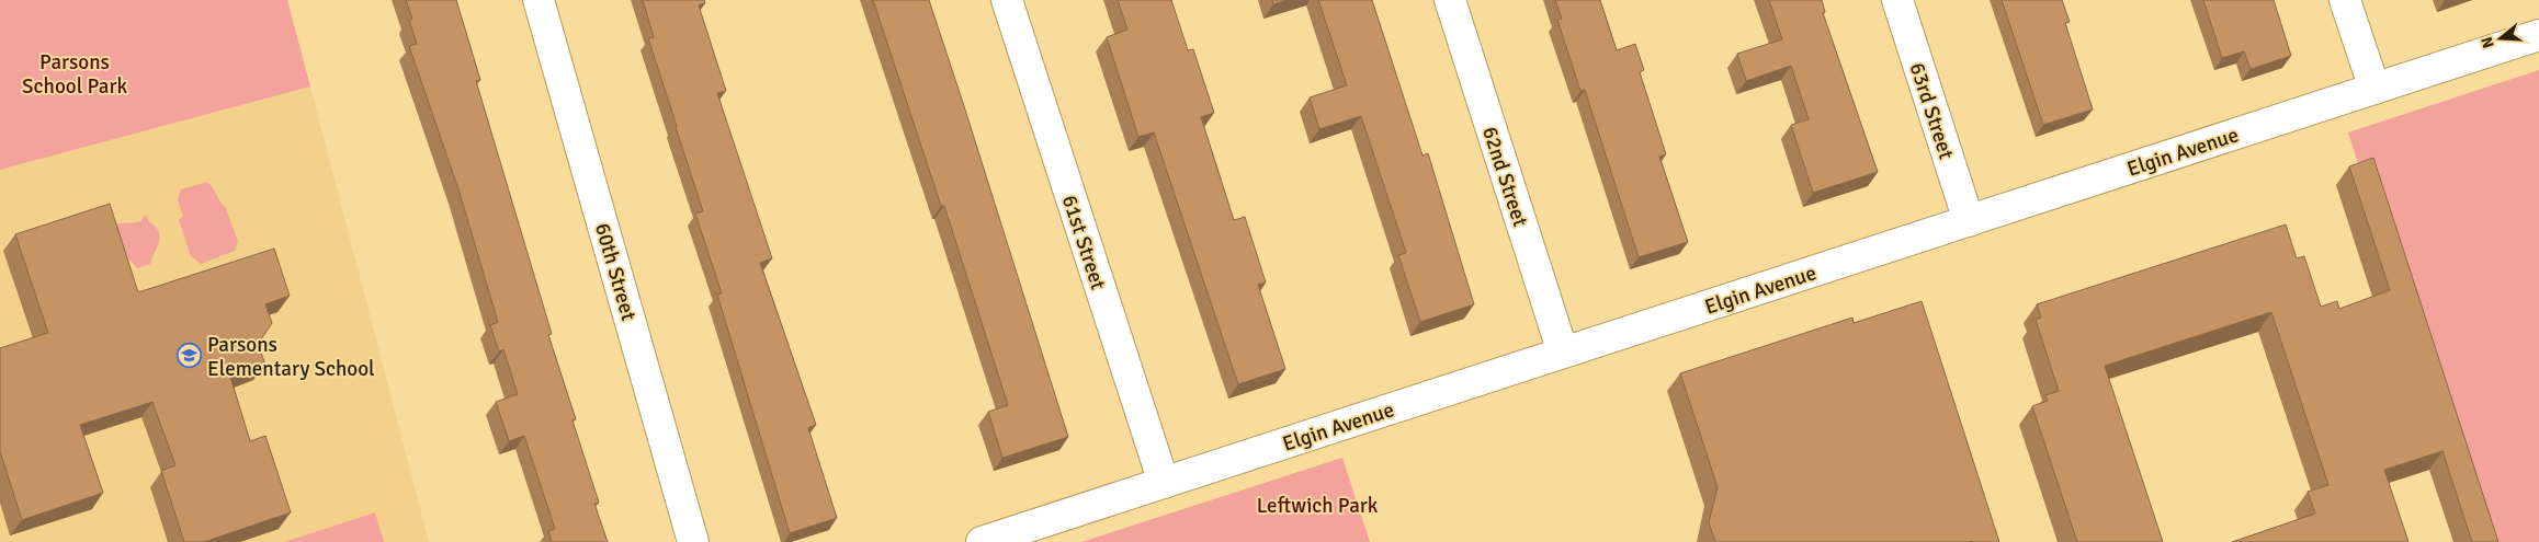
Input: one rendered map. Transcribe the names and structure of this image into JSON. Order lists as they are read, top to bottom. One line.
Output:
{"streets":{"street":["63rd Street","Elgin Avenue","62nd Street","61st Street","60th Street"]},"crossings":[["63rd Street","Elgin Avenue"],["Elgin Avenue","62nd Street"],["Elgin Avenue","61st Street"]],"parks":["Parsons School Park","Leftwich Park"],"places":{"school or university":["Parsons Elementary School"]},"north":"left"}
